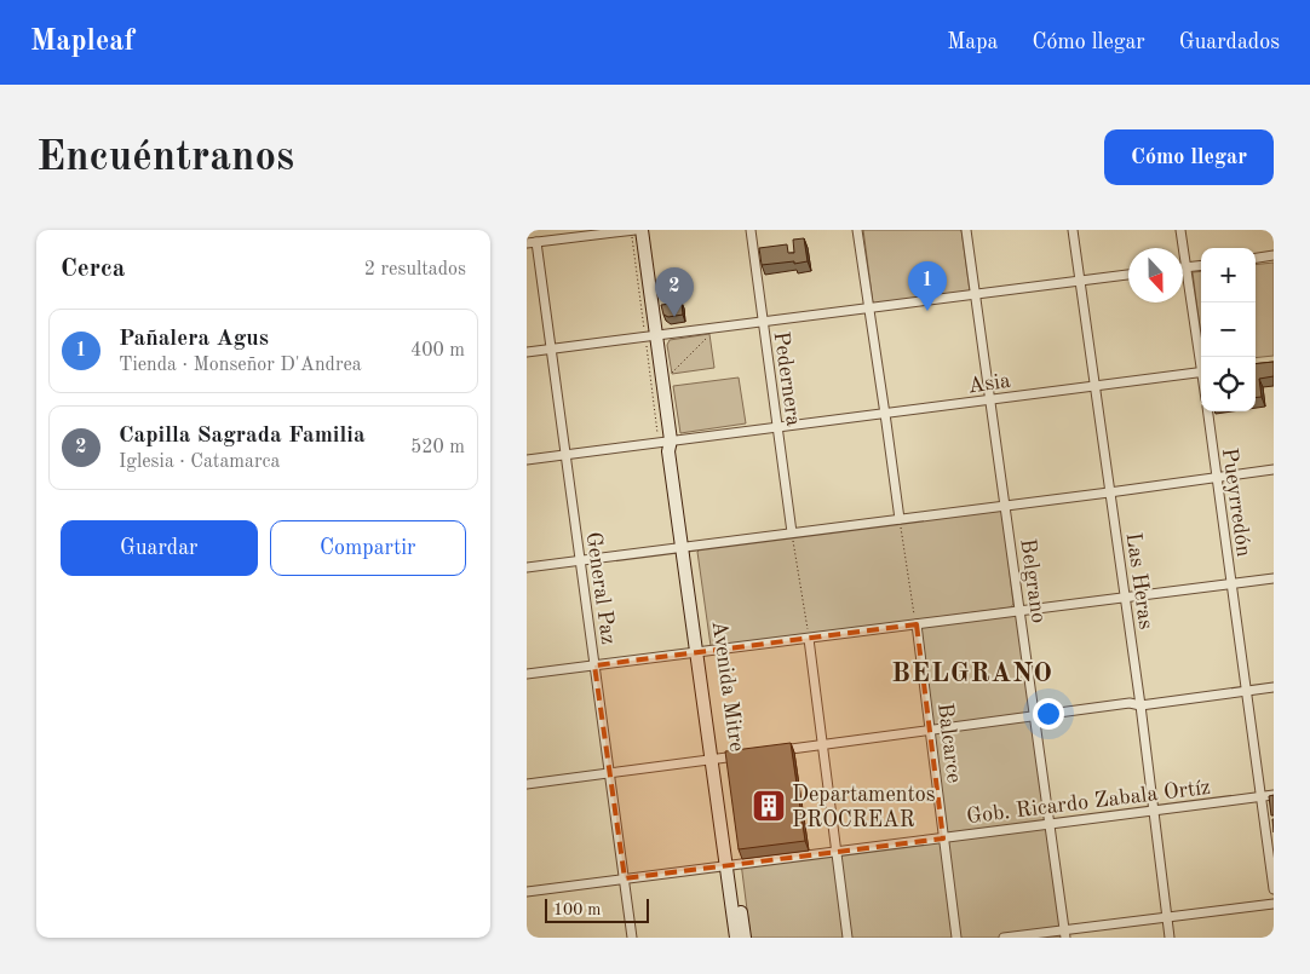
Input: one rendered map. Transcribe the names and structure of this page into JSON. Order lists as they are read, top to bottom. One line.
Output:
{"streets":{"main road":["Avenida Mitre"],"street":["Pedernera","Asia","Pueyrredón","Belgrano","Las Heras","General Paz","Balcarce","Gob. Ricardo Zabala Ortíz"]},"crossings":[["Pedernera","Asia"],["Asia","Belgrano"],["Asia","Las Heras"],["Asia","General Paz"],["Asia","Avenida Mitre"],["Pueyrredón","Gob. Ricardo Zabala Ortíz"],["Belgrano","Gob. Ricardo Zabala Ortíz"],["Las Heras","Gob. Ricardo Zabala Ortíz"],["General Paz","Gob. Ricardo Zabala Ortíz"],["Avenida Mitre","Gob. Ricardo Zabala Ortíz"],["Balcarce","Gob. Ricardo Zabala Ortíz"]],"districts":["BELGRANO"],"places":{"building":["Departamentos PROCREAR"]},"scale_bar":"100 m","north":"bottom","page":{"header":"Mapleaf","nav":["Mapa","Cómo llegar","Guardados"],"buttons":["Cómo llegar",["Guardar","Compartir"]],"title":"Encuéntranos","heading":["Cerca","2 resultados"],"map_buttons":["+","−"],"pins":["1","2"],"list":[{"mark":"1","name":"Pañalera Agus","note":"Tienda · Monseñor D'Andrea","value":"400 m"},{"mark":"2","name":"Capilla Sagrada Familia","note":"Iglesia · Catamarca","value":"520 m"}],"scale":"100 m"}}
